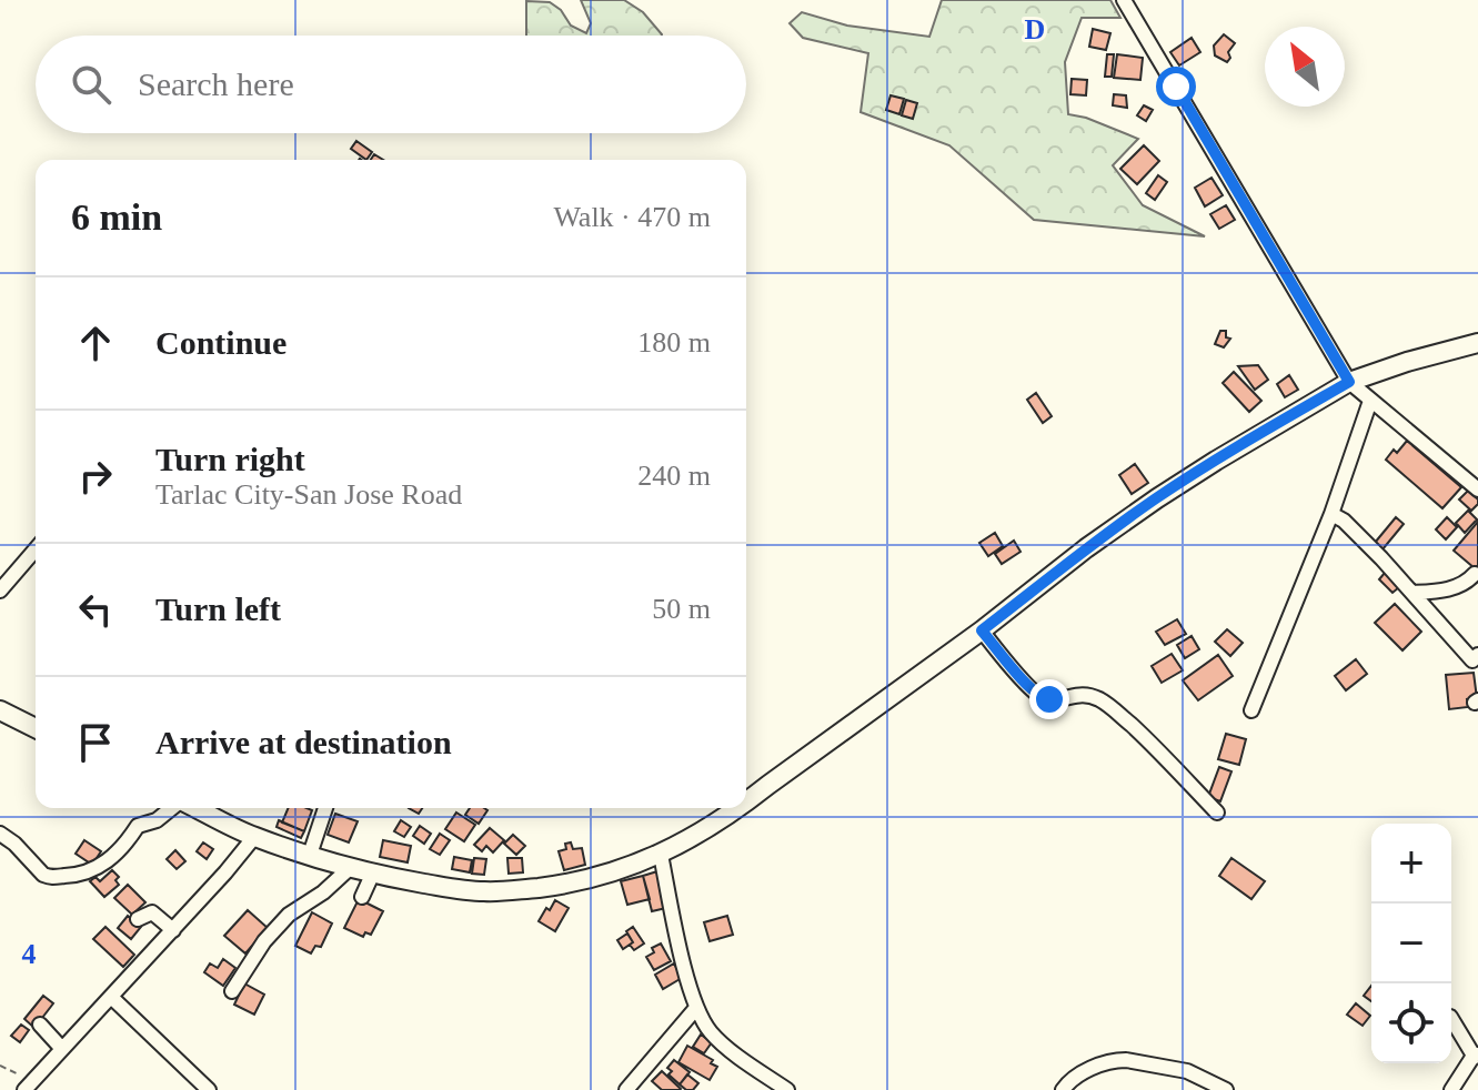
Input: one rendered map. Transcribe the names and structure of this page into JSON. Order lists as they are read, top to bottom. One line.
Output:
{"north":"top left","page":{"search":"Search here","heading":["6 min","Walk · 470 m"],"list":[["Continue","180 m"],["Turn right","Tarlac City-San Jose Road","240 m"],["Turn left","50 m"],"Arrive at destination"],"map_buttons":["+","−"]},"grid":{"columns":["D"],"rows":["4"]}}
